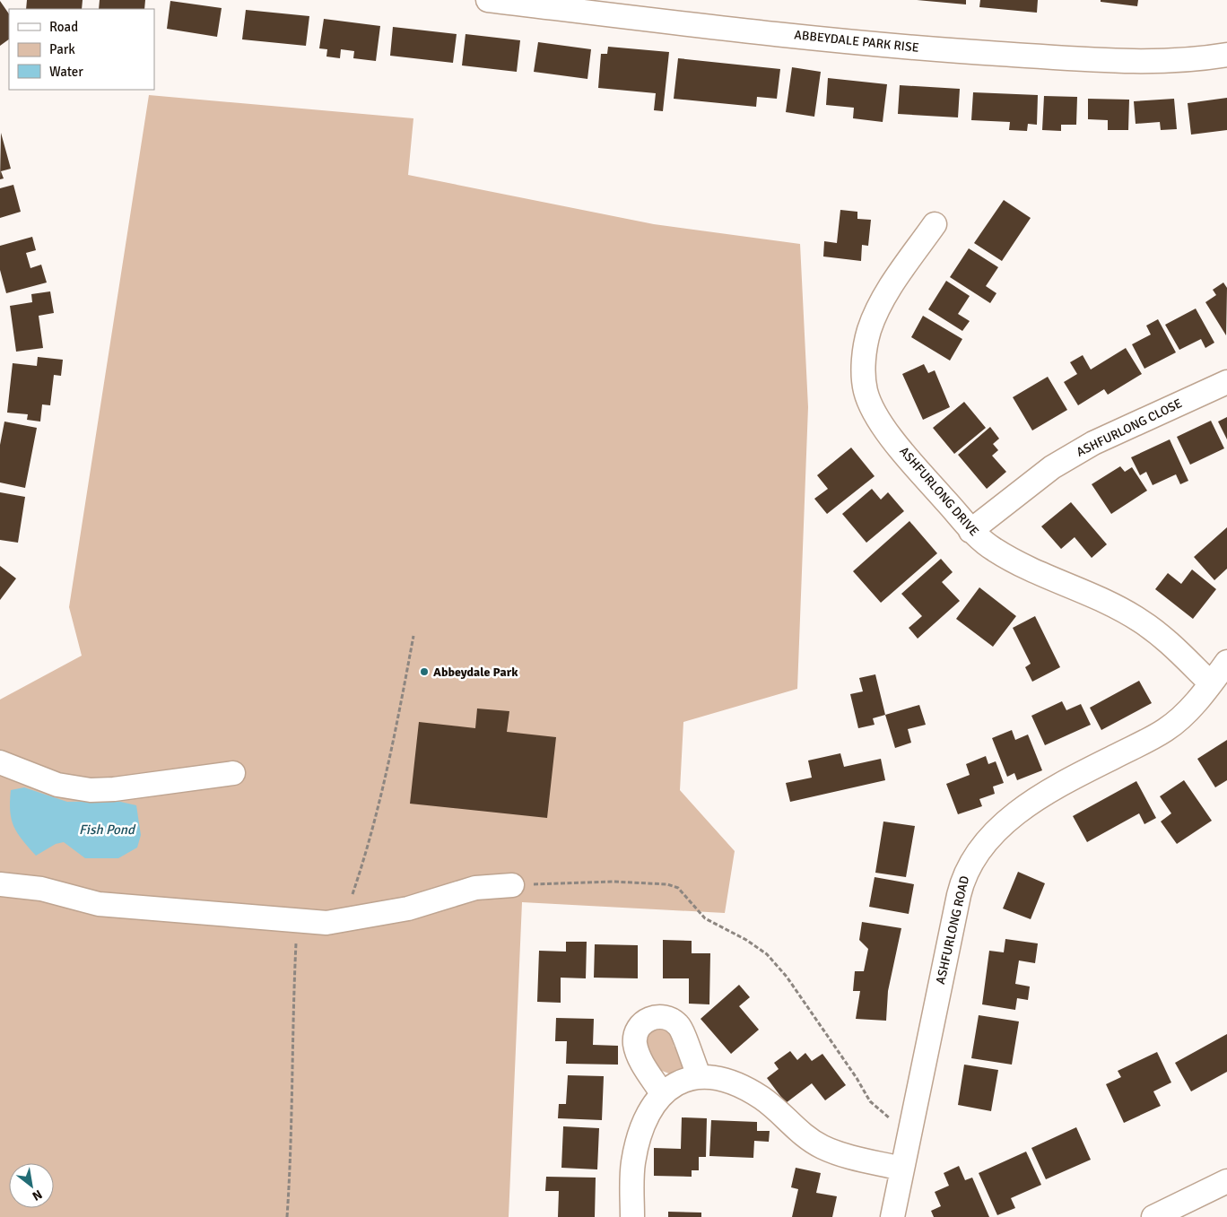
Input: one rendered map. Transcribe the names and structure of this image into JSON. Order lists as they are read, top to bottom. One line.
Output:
{"streets":{"street":["ABBEYDALE PARK RISE","ASHFURLONG CLOSE","ASHFURLONG DRIVE","ASHFURLONG ROAD"]},"crossings":[["ASHFURLONG CLOSE","ASHFURLONG DRIVE"],["ASHFURLONG DRIVE","ASHFURLONG ROAD"]],"water":["Fish Pond"],"places":["Abbeydale Park"],"legend":["Road","Park","Water"],"north":"bottom right"}
